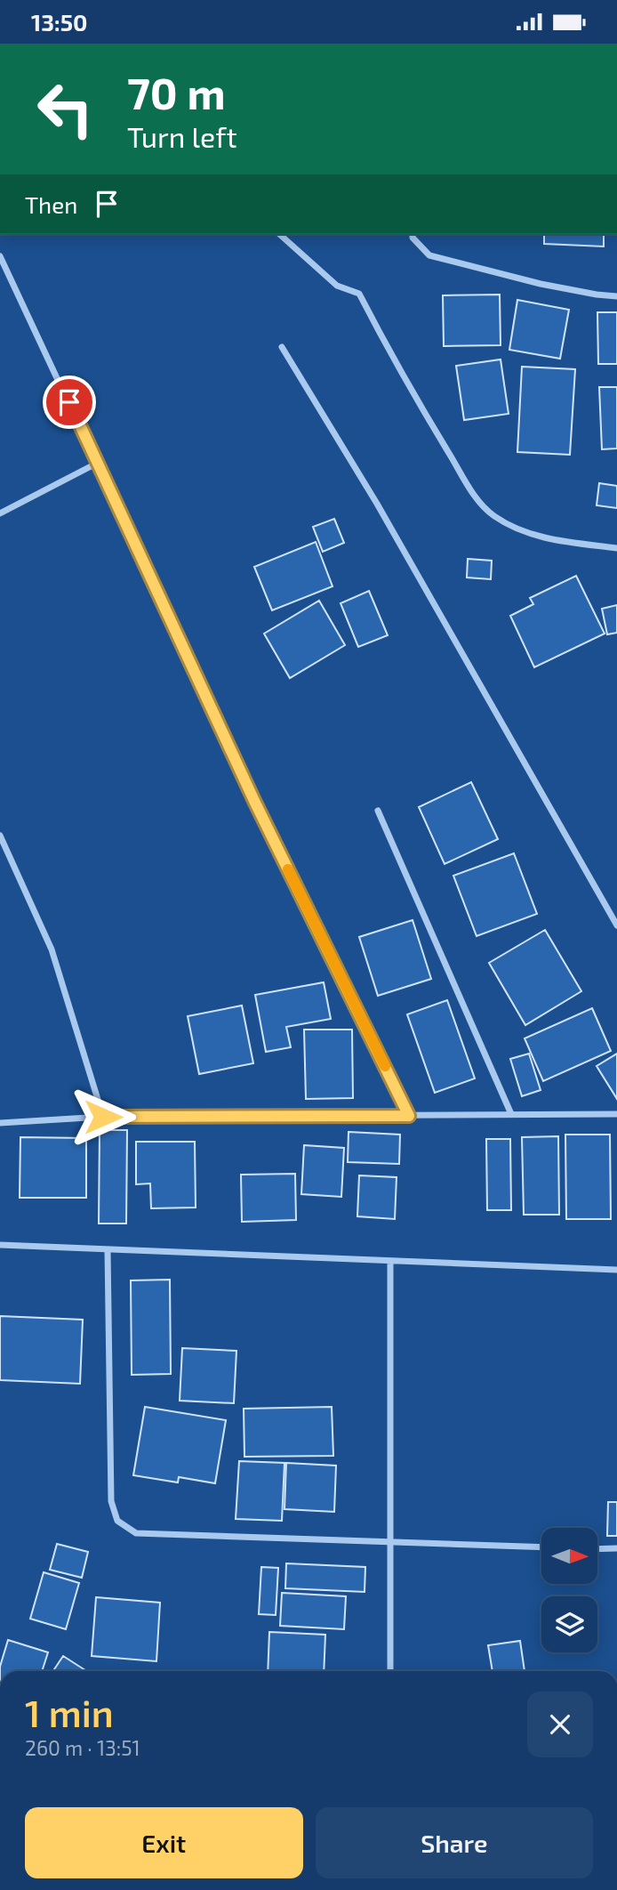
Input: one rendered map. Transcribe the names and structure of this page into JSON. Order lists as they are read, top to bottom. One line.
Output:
{"north":"right","page":{"status":"13:50","turn":["70 m","Turn left"],"then":"Then","heading":["1 min","260 m · 13:51"],"buttons":["Exit","Share"]}}
